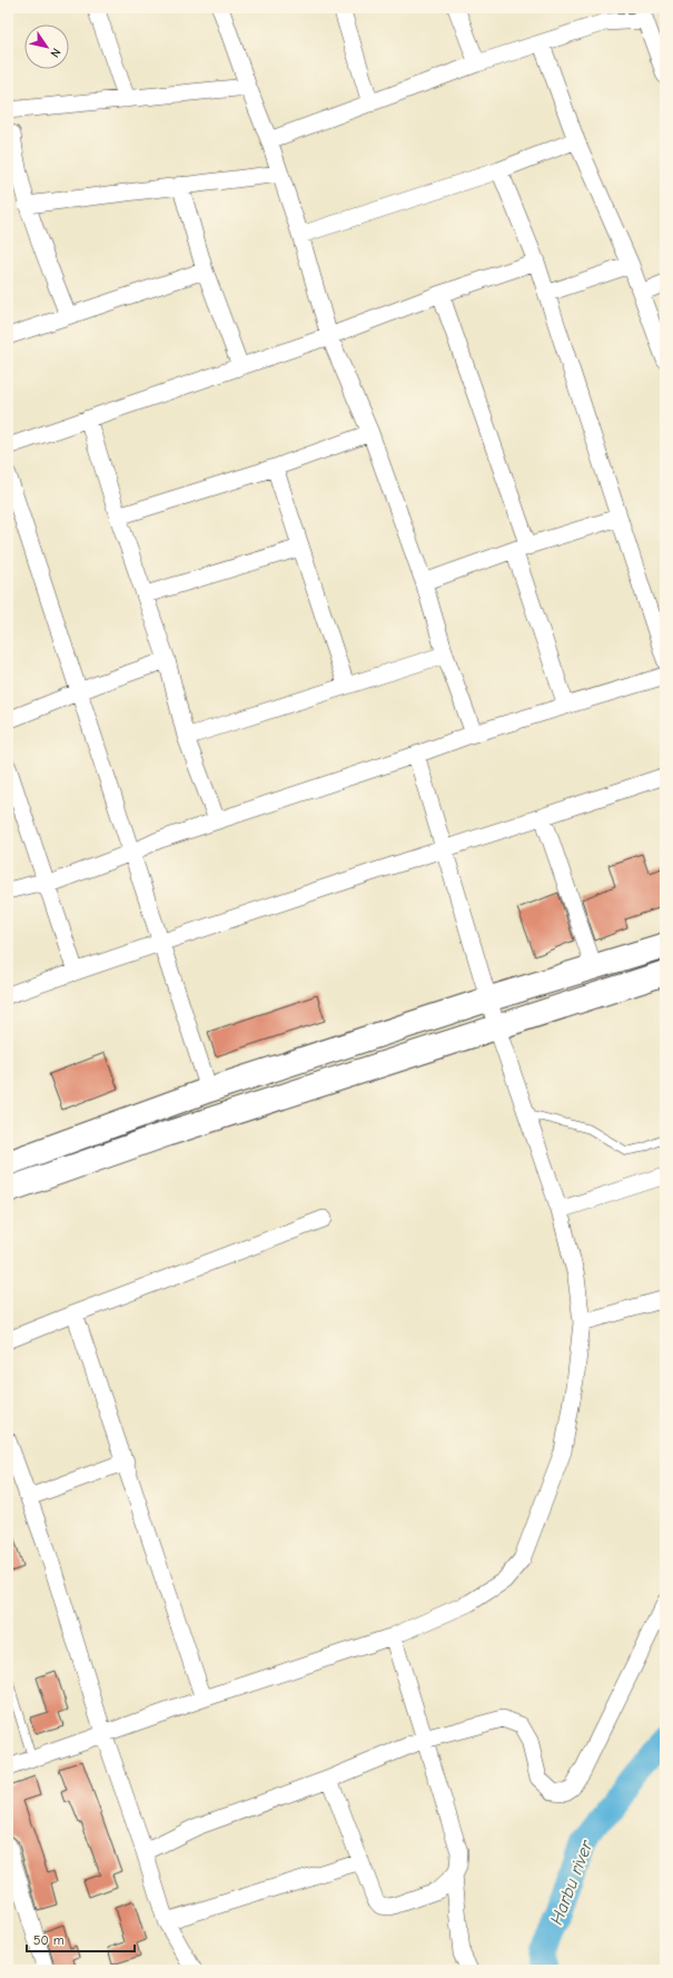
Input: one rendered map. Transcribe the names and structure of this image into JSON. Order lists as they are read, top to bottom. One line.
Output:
{"water":["Harbu river"],"scale_bar":"50 m","north":"bottom right"}
